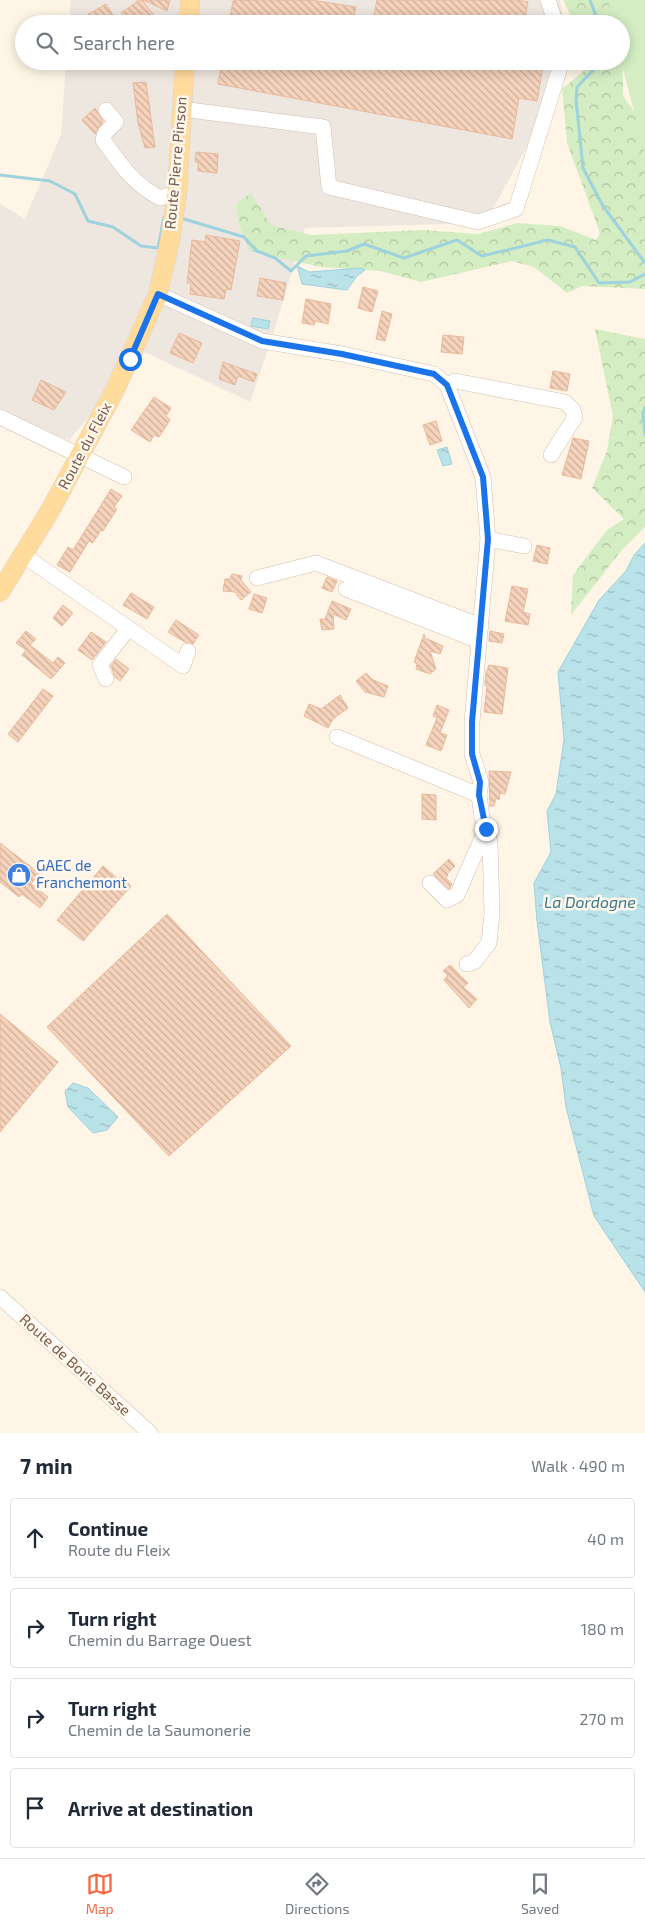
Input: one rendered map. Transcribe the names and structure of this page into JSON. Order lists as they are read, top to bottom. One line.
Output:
{"streets":{"main road":["Route Pierre Pinson","Route du Fleix"],"street":["Route de Borie Basse"]},"crossings":[["Route Pierre Pinson","Route du Fleix"]],"water":["La Dordogne"],"places":{"shop":["GAEC de Franchemont"]},"page":{"search":"Search here","heading":["7 min","Walk · 490 m"],"list":[["Continue","Route du Fleix","40 m"],["Turn right","Chemin du Barrage Ouest","180 m"],["Turn right","Chemin de la Saumonerie","270 m"],"Arrive at destination"],"nav":["Map","Directions","Saved"]}}
